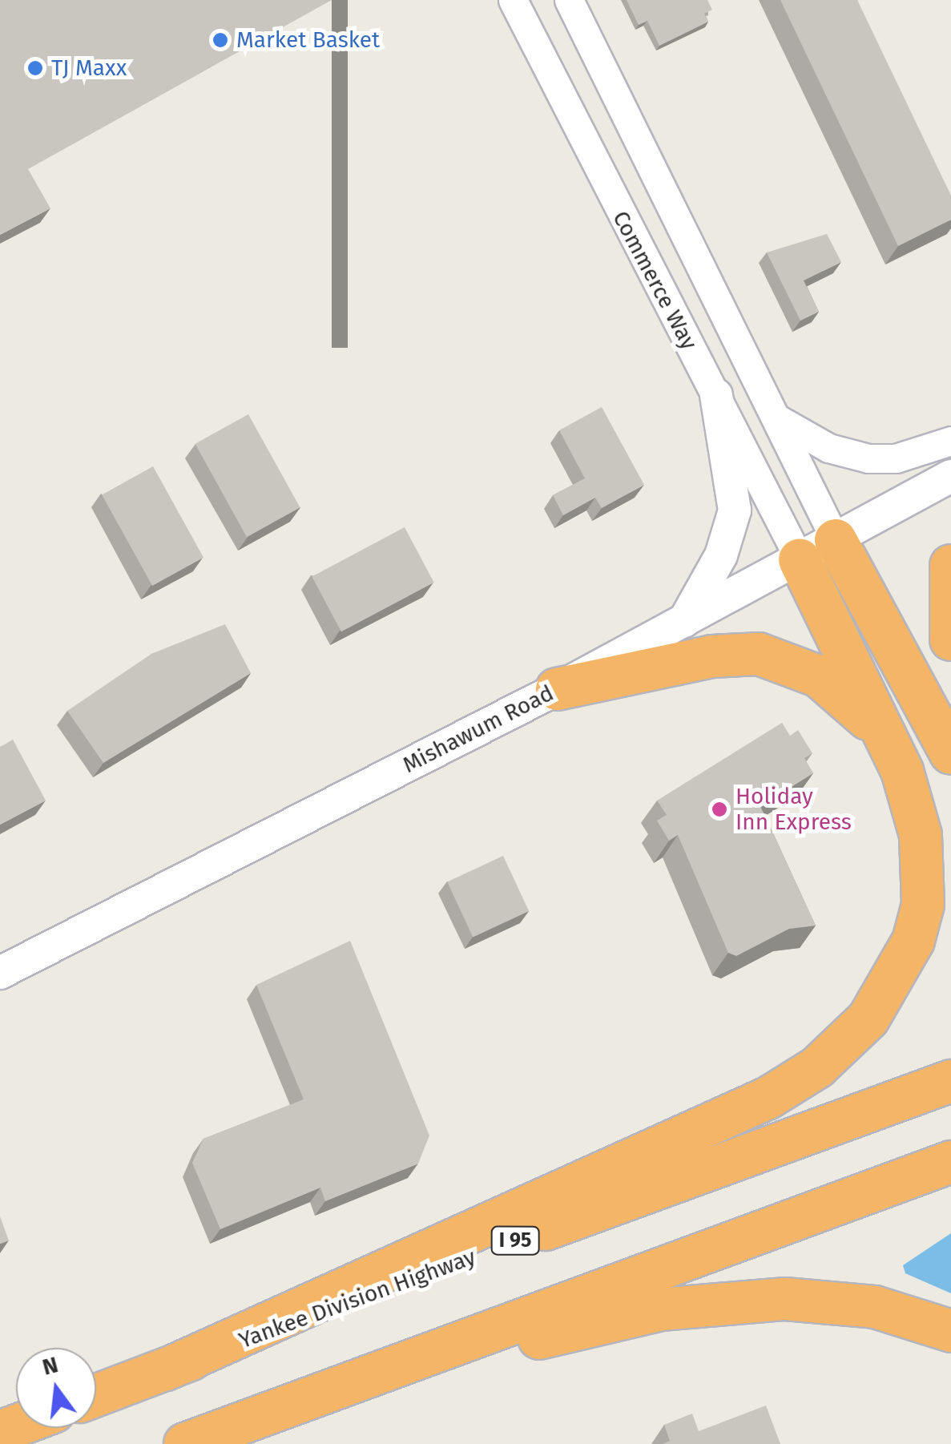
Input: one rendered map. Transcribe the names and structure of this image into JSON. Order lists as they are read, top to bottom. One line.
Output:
{"streets":{"highway":["I 95","Yankee Division Highway"],"main road":["Mishawum Road"],"street":["Commerce Way"]},"crossings":[["Commerce Way","Mishawum Road"]],"places":["Market Basket","TJ Maxx","Holiday Inn Express"],"north":"top"}
